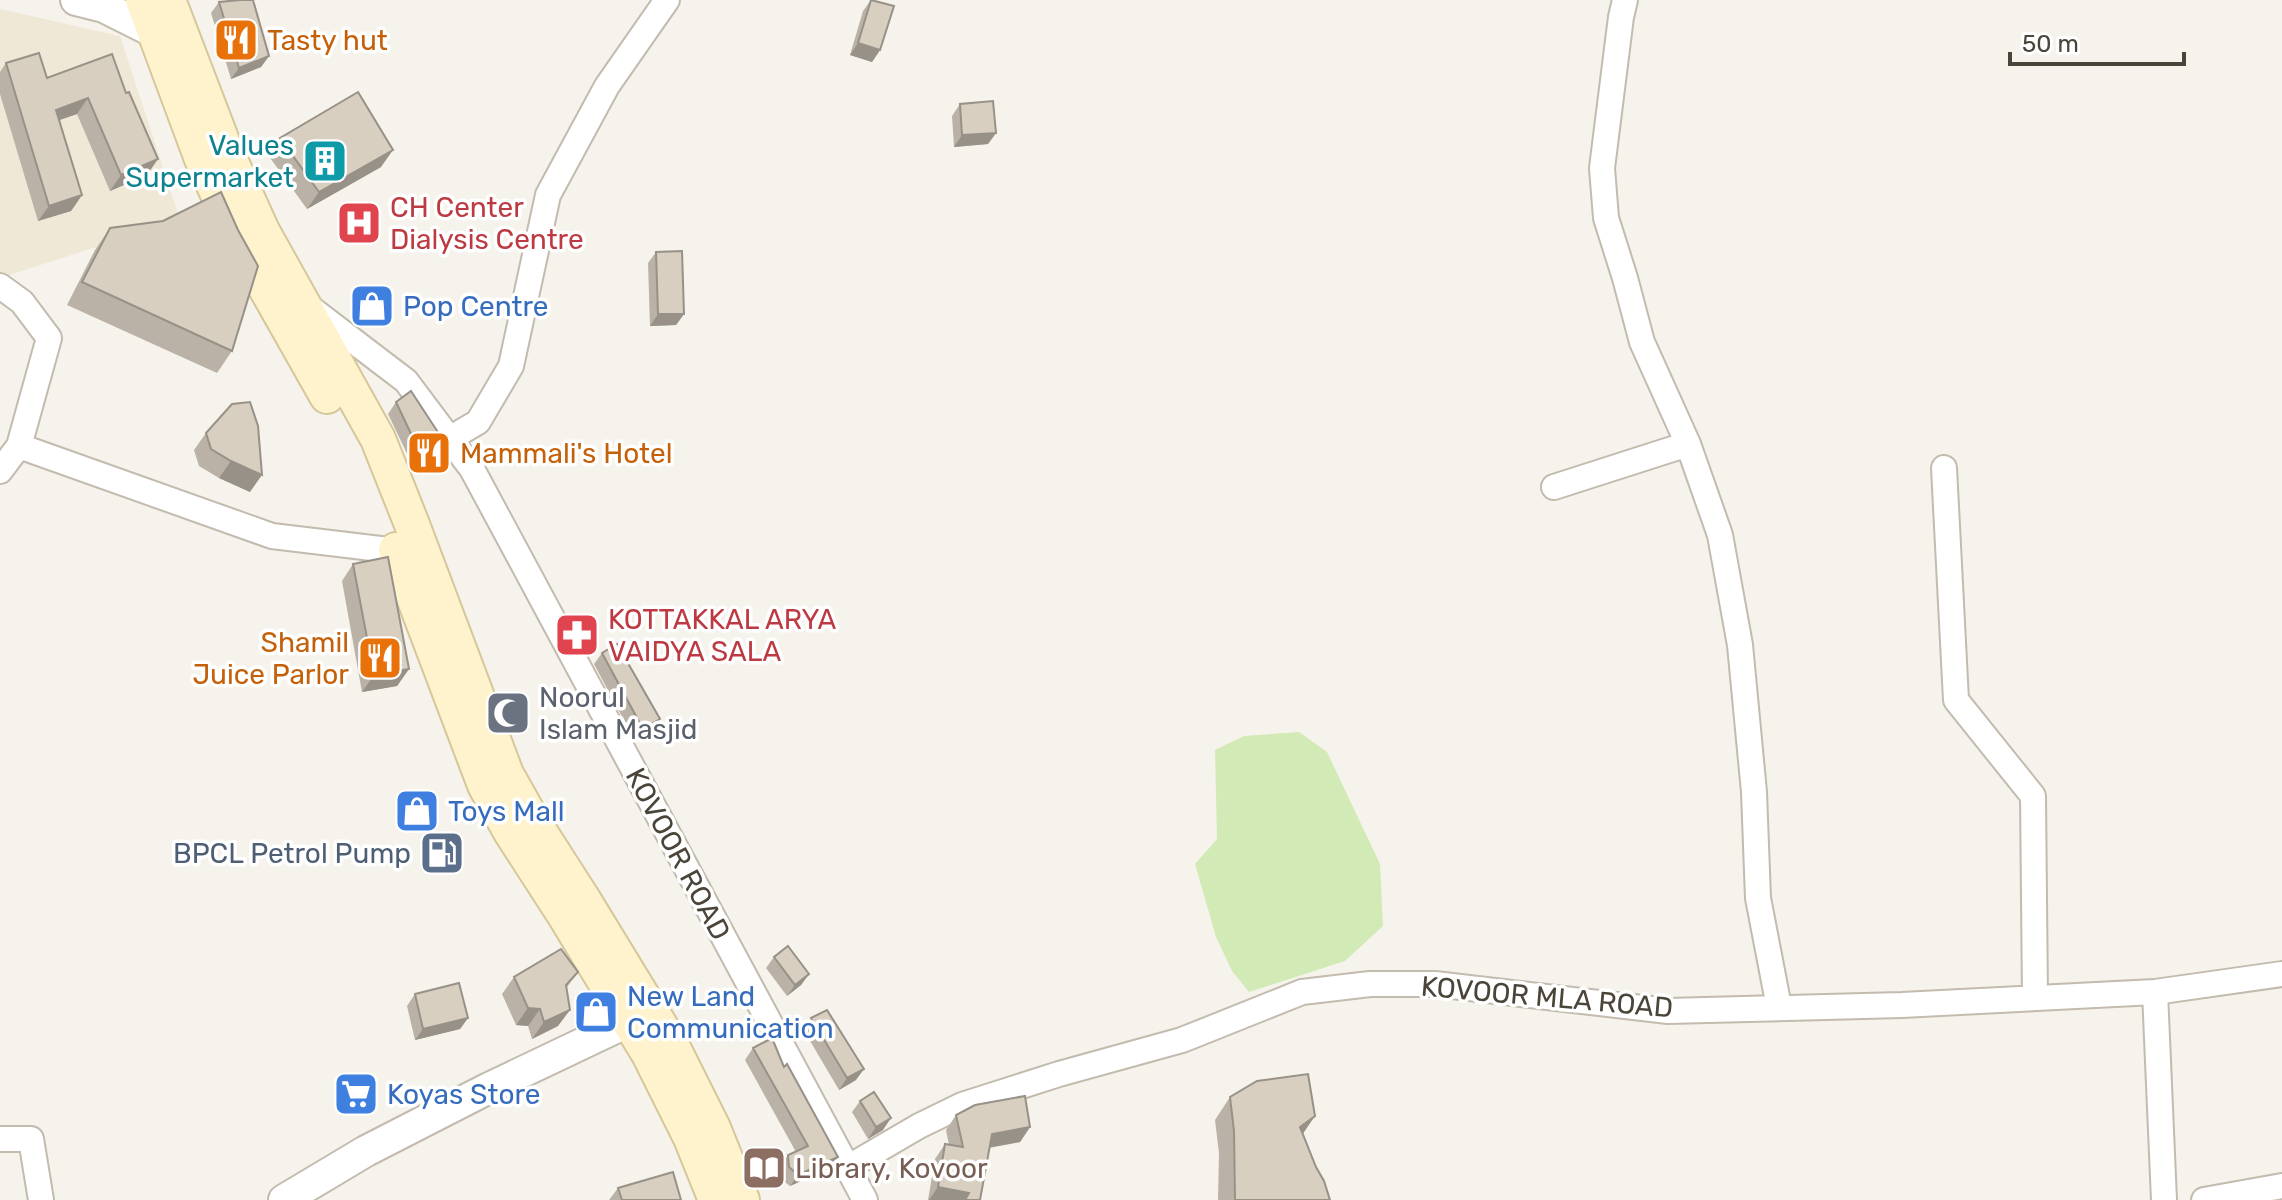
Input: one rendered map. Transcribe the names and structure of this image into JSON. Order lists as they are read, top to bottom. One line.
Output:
{"streets":{"street":["KOVOOR ROAD","KOVOOR MLA ROAD"]},"crossings":[["KOVOOR ROAD","KOVOOR MLA ROAD"]],"places":{"restaurant":["Tasty hut","Mammali's Hotel","Shamil Juice Parlor"],"building":["Values Supermarket"],"hospital":["CH Center Dialysis Centre"],"shop":["Pop Centre","Toys Mall","New Land Communication"],"pharmacy":["KOTTAKKAL ARYA VAIDYA SALA"],"mosque":["Noorul Islam Masjid"],"fuel station":["BPCL Petrol Pump"],"supermarket":["Koyas Store"],"library":["Library, Kovoor"]},"scale_bar":"50 m"}
